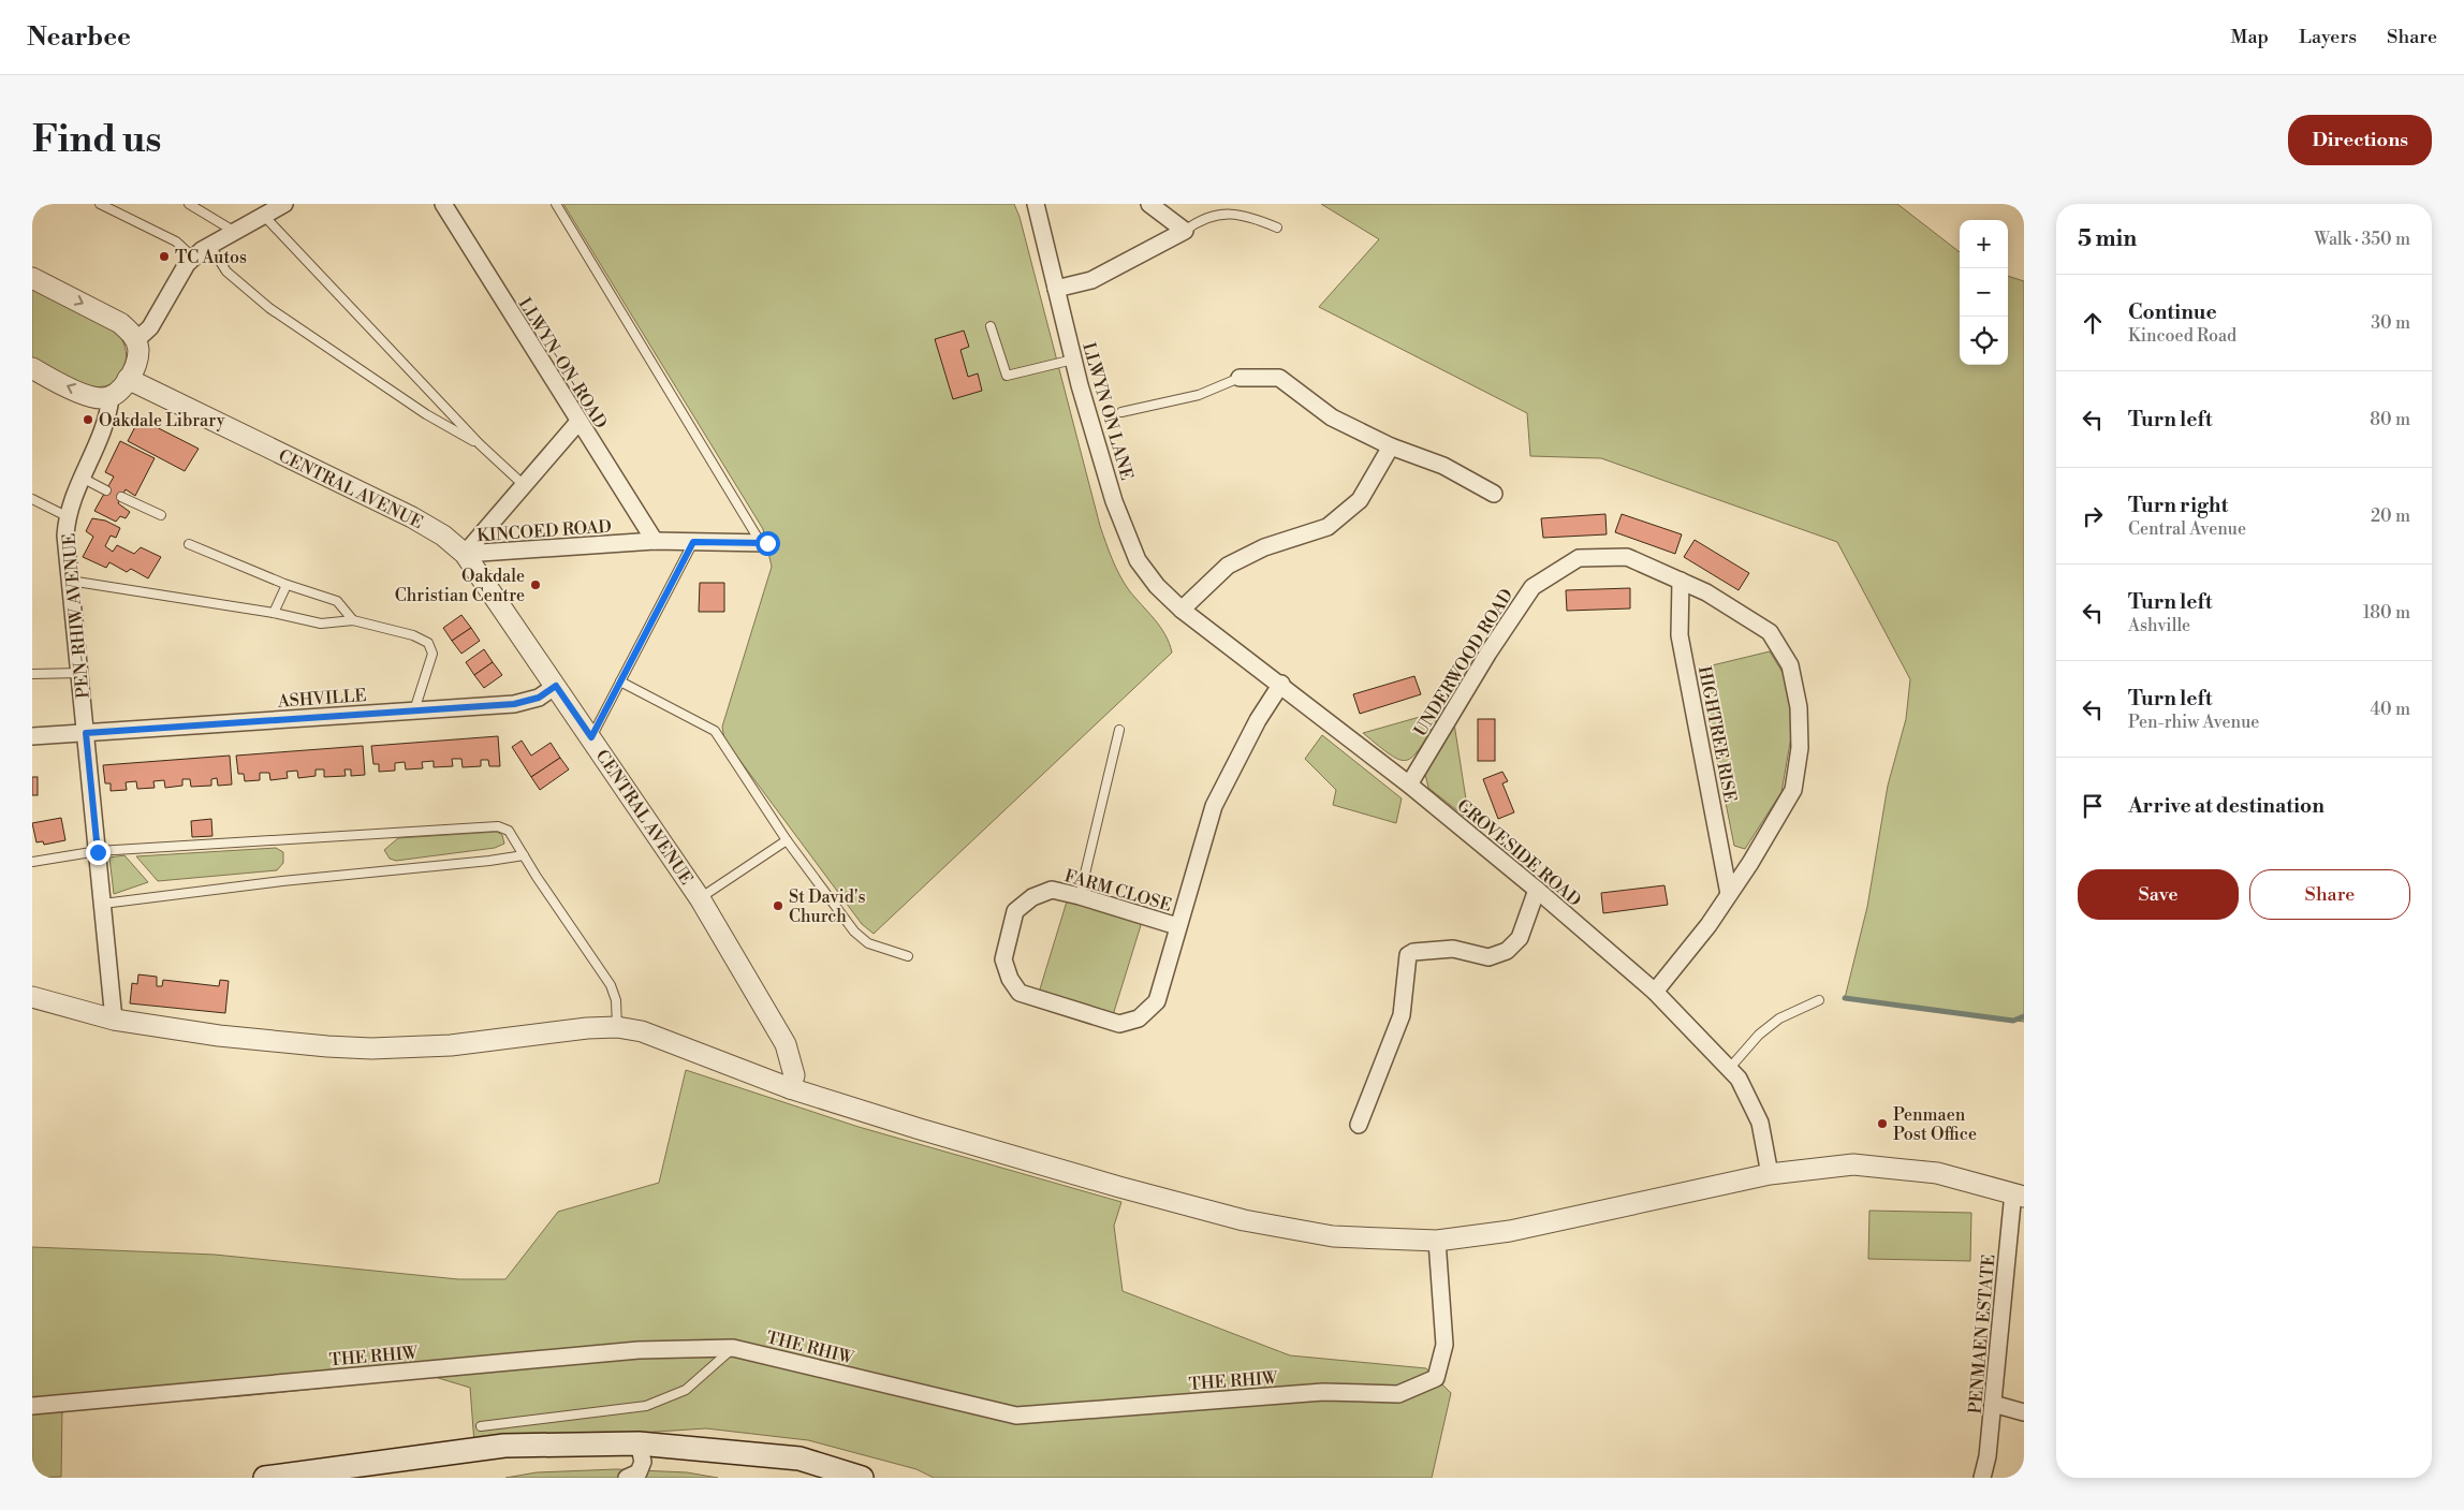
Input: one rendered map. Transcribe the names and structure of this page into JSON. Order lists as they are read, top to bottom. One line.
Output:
{"streets":{"street":["LLWYN-ON-ROAD","LLWYN ON LANE","CENTRAL AVENUE","KINCOED ROAD","PEN-RHIW AVENUE","UNDERWOOD ROAD","ASHVILLE","HIGHTREE RISE","GROVESIDE ROAD","FARM CLOSE","PENMAEN ESTATE","THE RHIW"]},"crossings":[["LLWYN-ON-ROAD","KINCOED ROAD"],["LLWYN ON LANE","GROVESIDE ROAD"],["CENTRAL AVENUE","KINCOED ROAD"],["CENTRAL AVENUE","ASHVILLE"],["PEN-RHIW AVENUE","ASHVILLE"],["UNDERWOOD ROAD","HIGHTREE RISE"],["UNDERWOOD ROAD","GROVESIDE ROAD"],["GROVESIDE ROAD","FARM CLOSE"]],"places":["TC Autos","Oakdale Library","Oakdale Christian Centre","St David's Church","Penmaen Post Office"],"page":{"header":"Nearbee","nav":["Map","Layers","Share"],"buttons":["Directions",["Save","Share"]],"title":"Find us","heading":["5 min","Walk · 350 m"],"map_buttons":["+","−"],"list":[["Continue","Kincoed Road","30 m"],["Turn left","80 m"],["Turn right","Central Avenue","20 m"],["Turn left","Ashville","180 m"],["Turn left","Pen-rhiw Avenue","40 m"],"Arrive at destination"]}}
